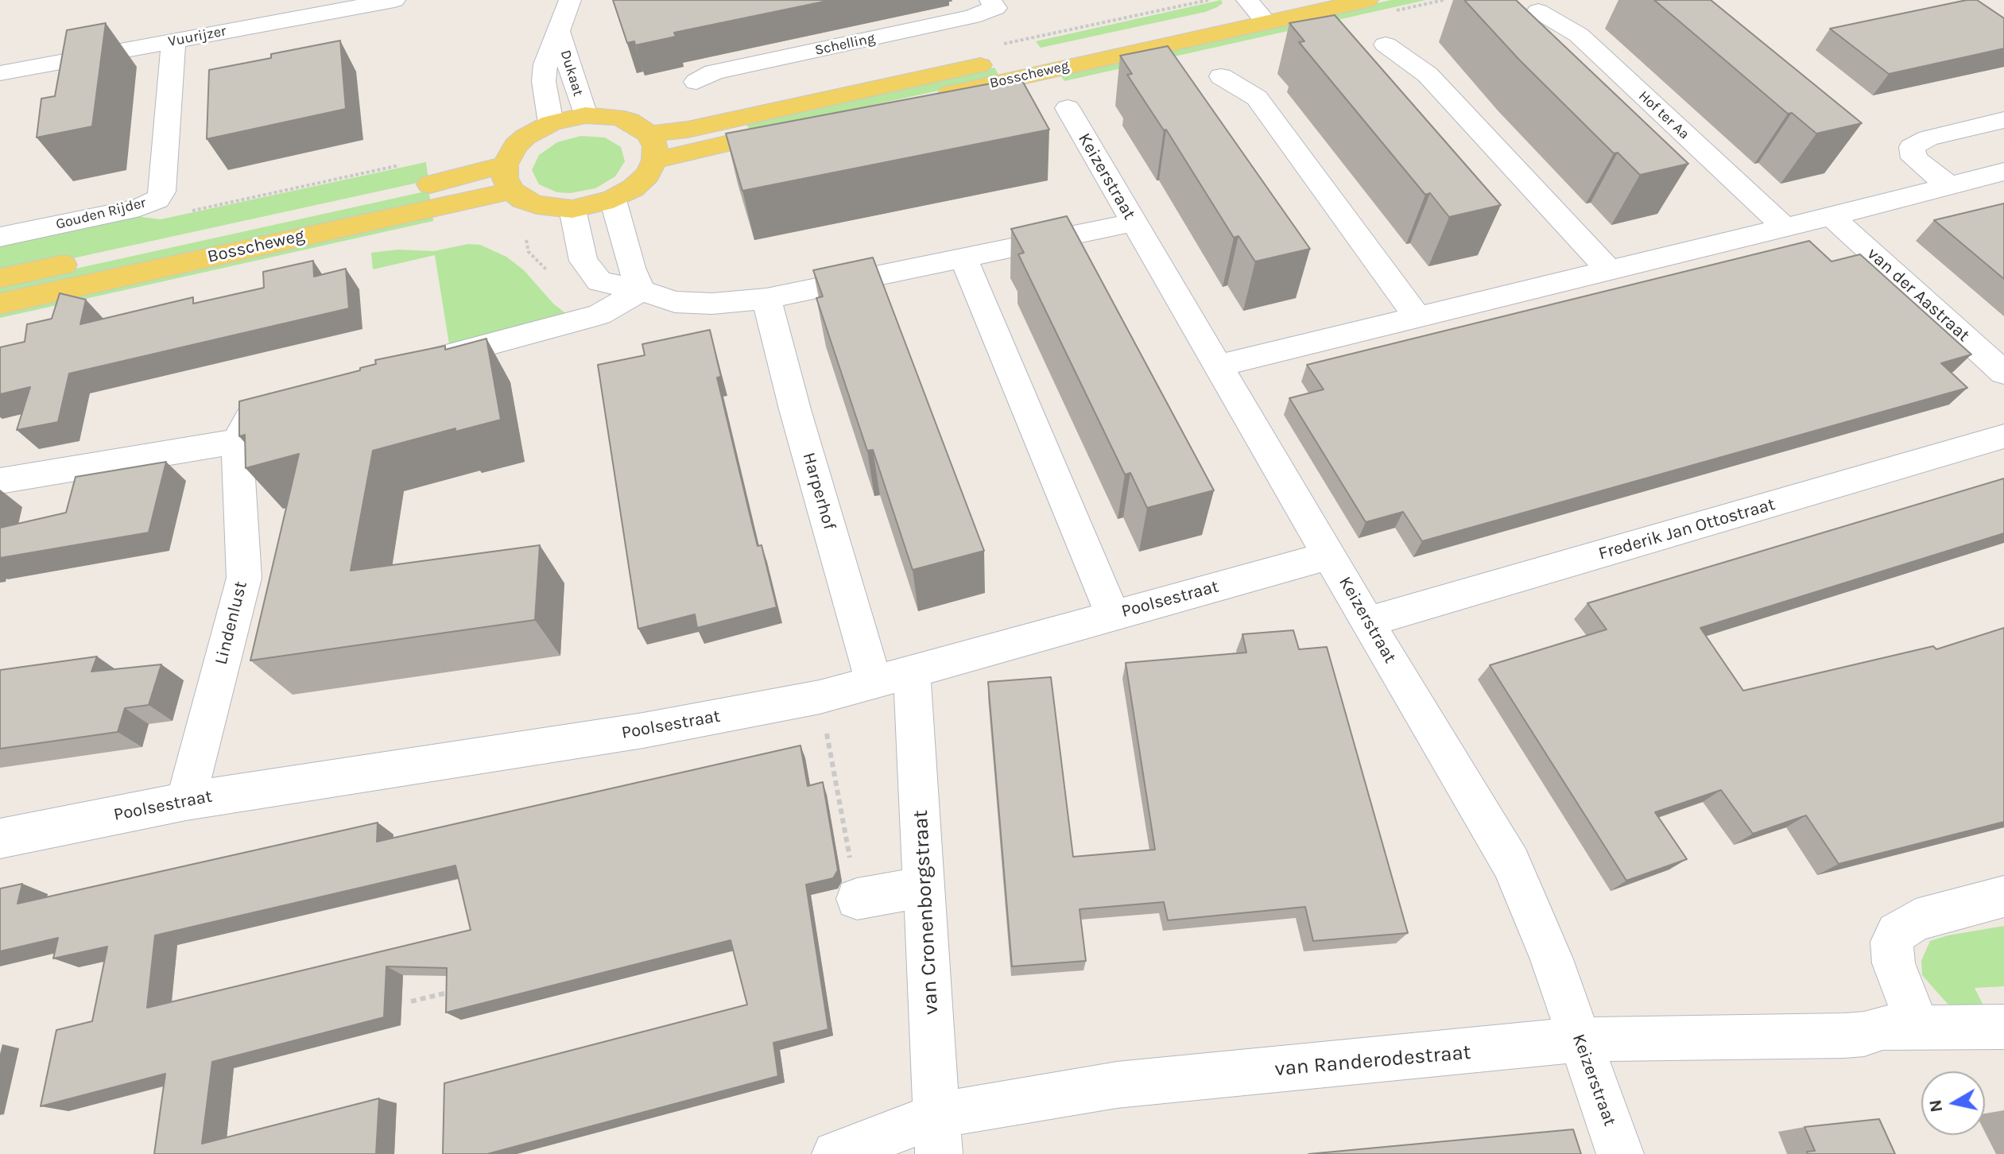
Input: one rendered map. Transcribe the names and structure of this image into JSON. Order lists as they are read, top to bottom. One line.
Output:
{"streets":{"main road":["Bosscheweg"],"street":["Vuurijzer","Schelling","Dukaat","Hof ter Aa","Keizerstraat","Gouden Rijder","van der Aastraat","Harperhof","Frederik Jan Ottostraat","Poolsestraat","Lindenlust","van Cronenborgstraat","van Randerodestraat"]},"crossings":[["Vuurijzer","Gouden Rijder"],["Dukaat","Bosscheweg"],["Keizerstraat","Frederik Jan Ottostraat"],["Keizerstraat","Poolsestraat"],["Keizerstraat","van Randerodestraat"],["Harperhof","Poolsestraat"],["Harperhof","van Cronenborgstraat"],["Poolsestraat","Lindenlust"],["Poolsestraat","van Cronenborgstraat"],["van Cronenborgstraat","van Randerodestraat"]],"north":"left"}
